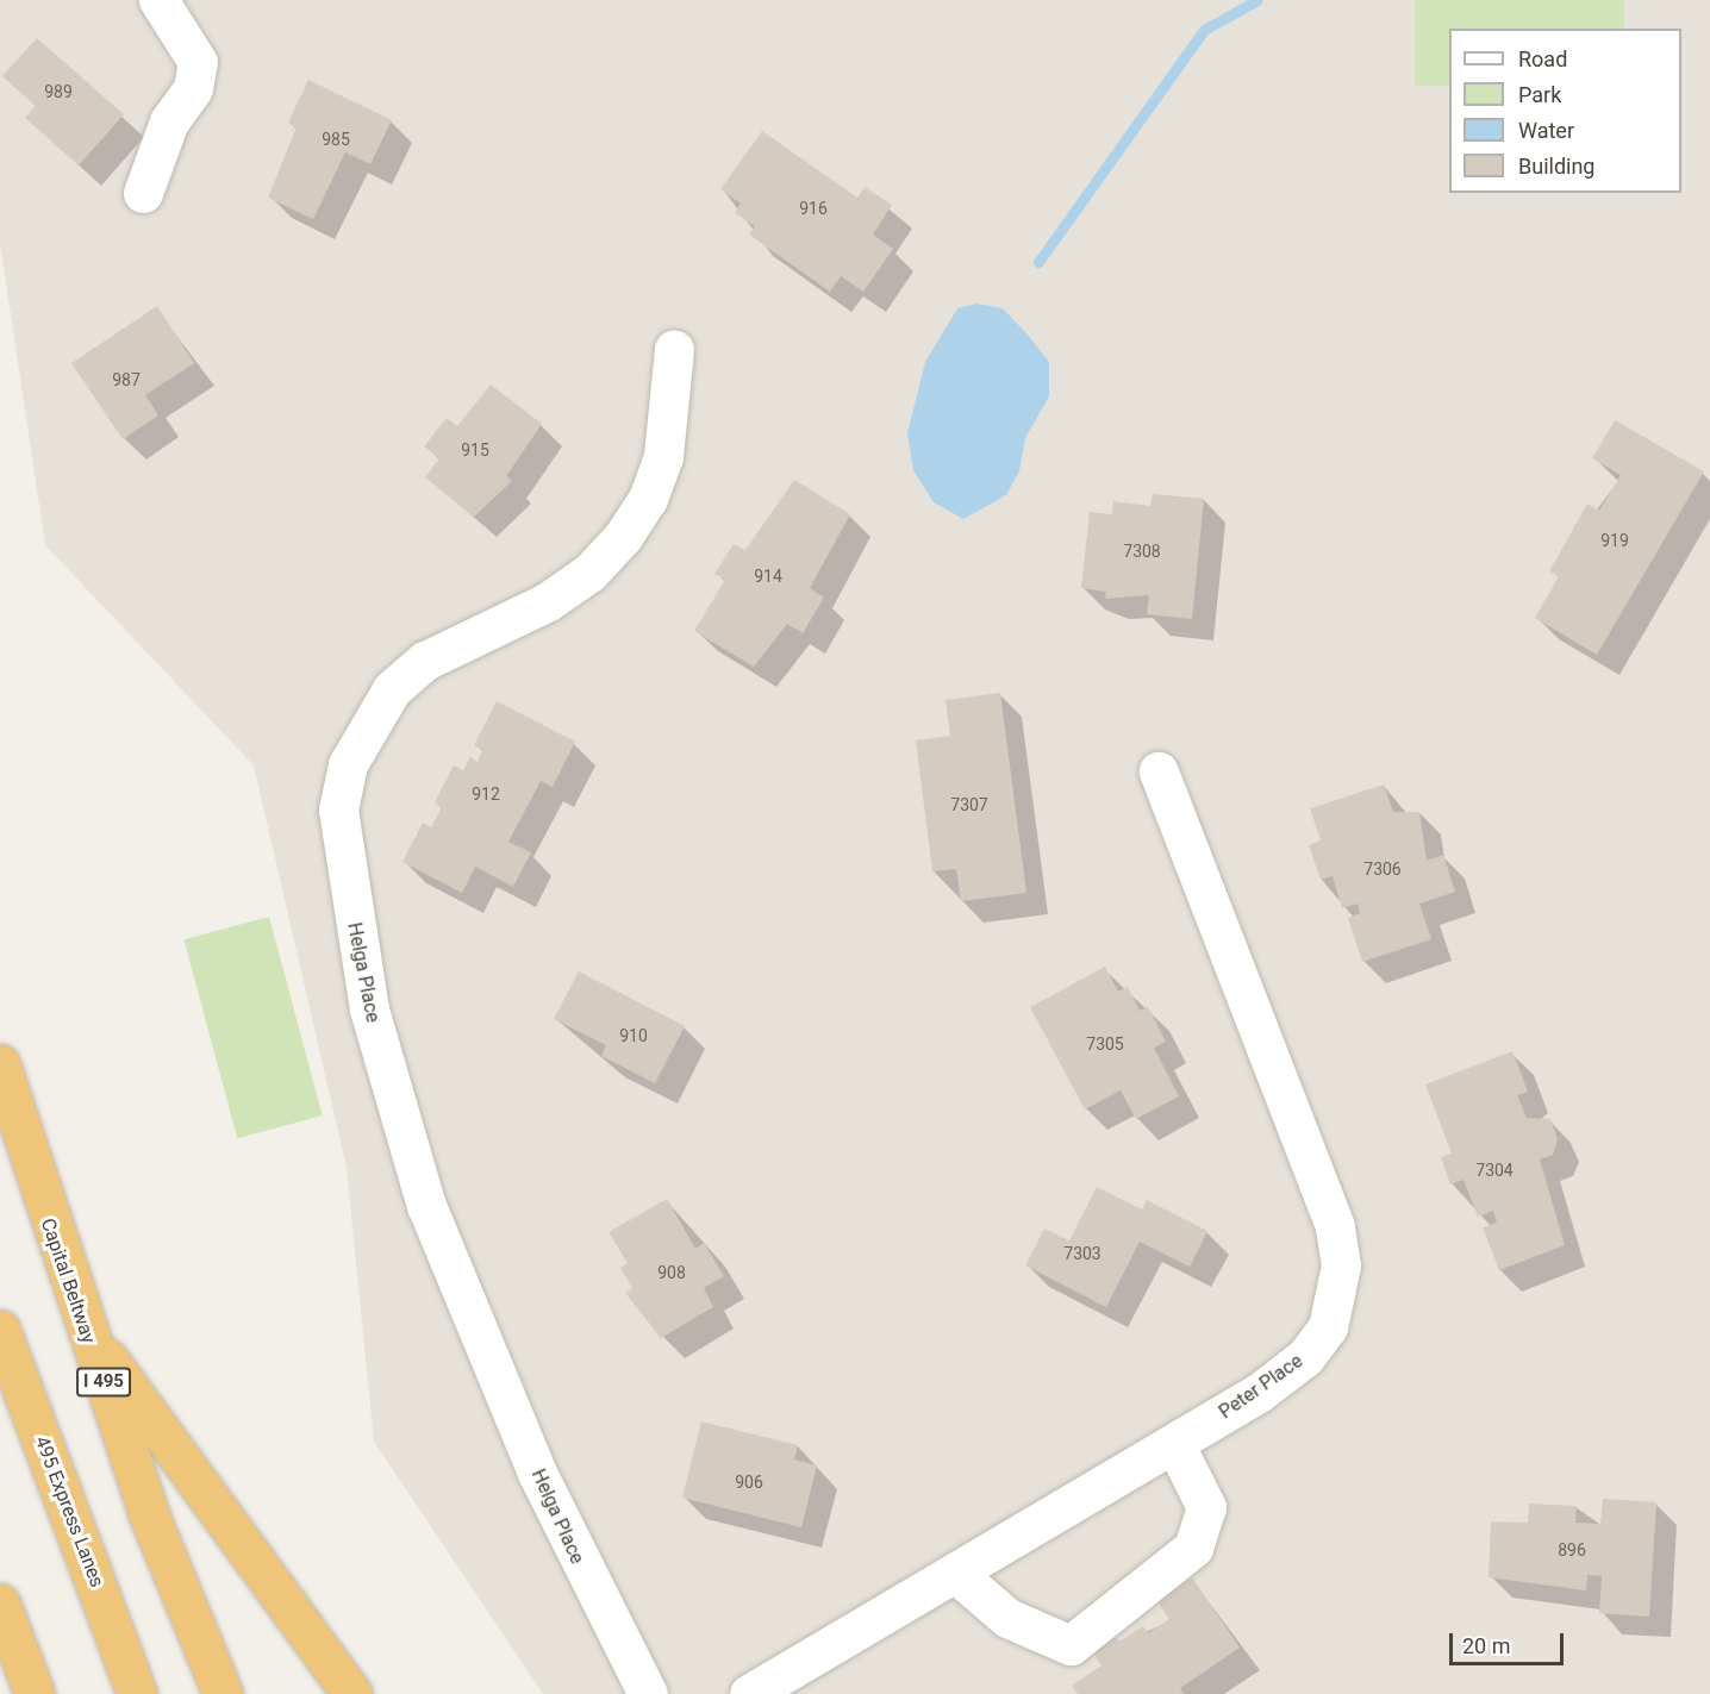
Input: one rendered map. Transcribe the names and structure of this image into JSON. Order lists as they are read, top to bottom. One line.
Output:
{"streets":{"highway":["Capital Beltway","I 495","495 Express Lanes"],"street":["Helga Place","Peter Place"]},"house_numbers":["989","985","916","987","915","919","7308","914","912","7307","7306","910","7305","7304","7303","908","906","896"],"legend":["Road","Park","Water","Building"],"scale_bar":"20 m"}
